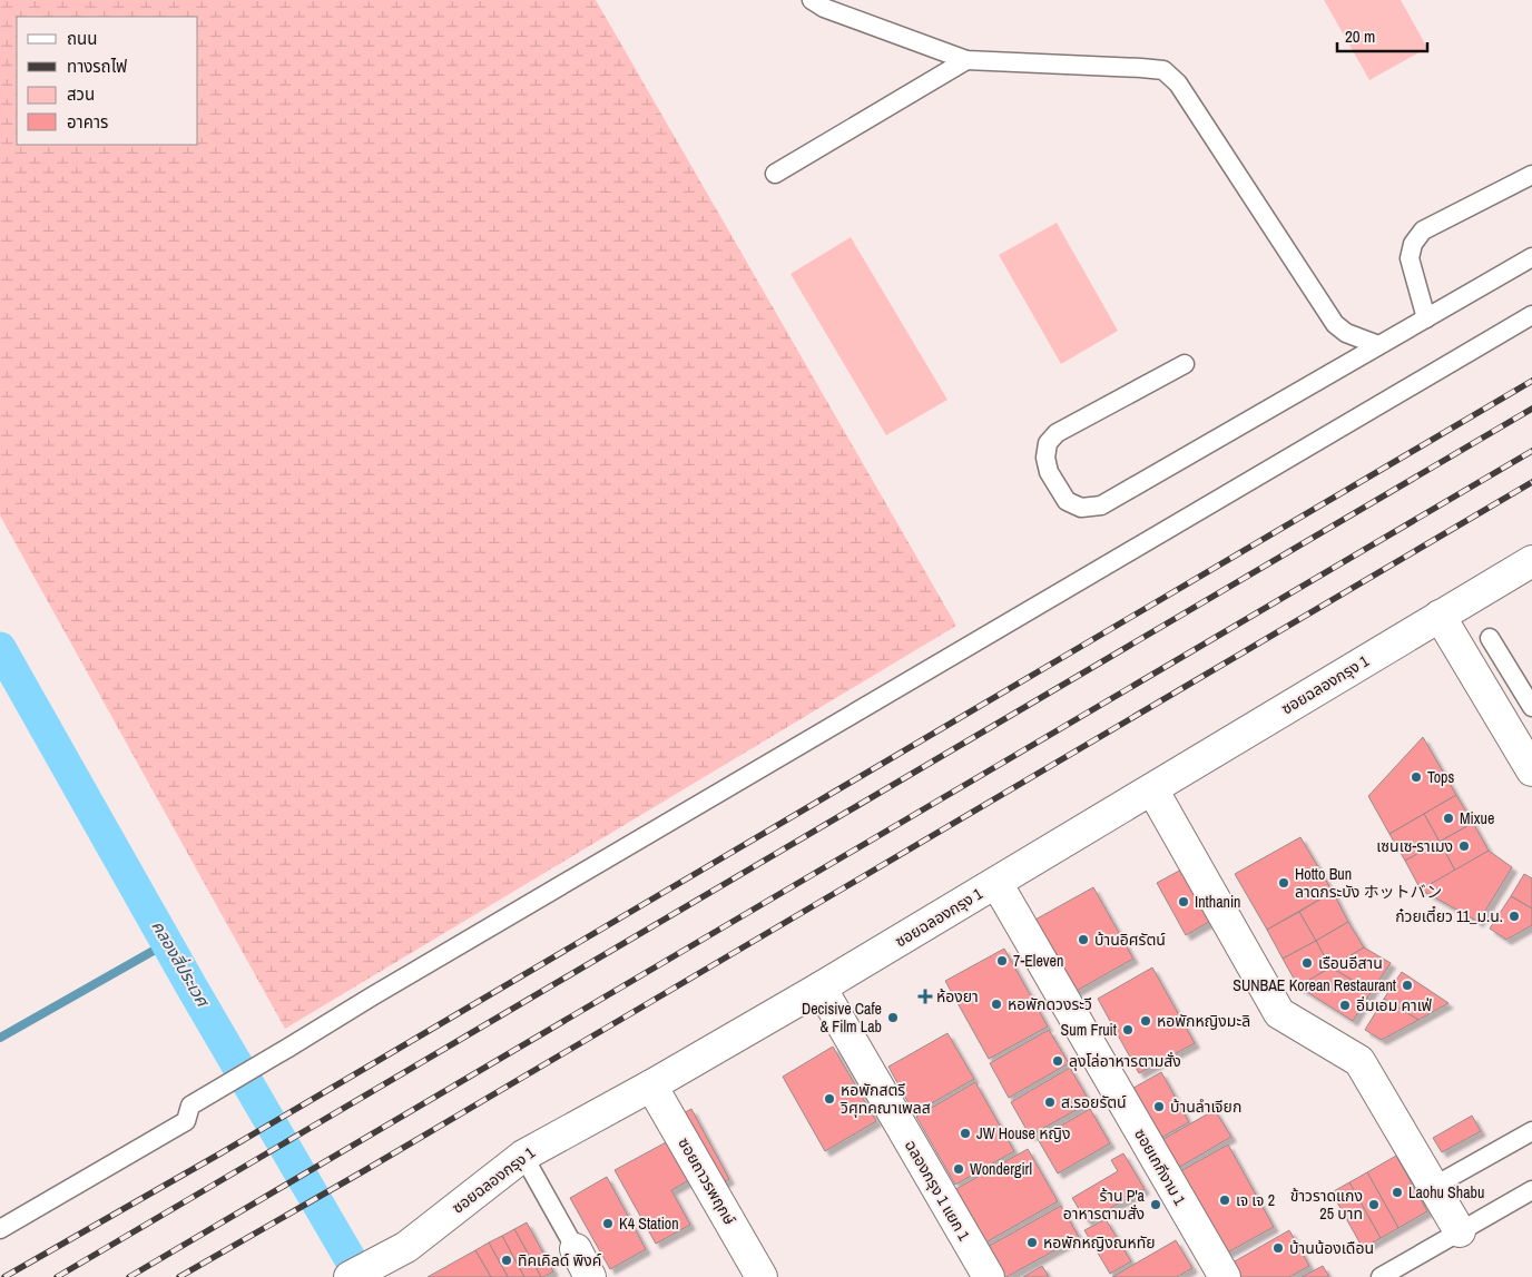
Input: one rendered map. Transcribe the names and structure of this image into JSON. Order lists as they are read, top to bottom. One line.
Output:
{"streets":{"street":["ซอยฉลองกรุง 1","ซอยเกกีงาม 1","ซอยถาวรพฤกษ์","ฉลองกรุง 1 แยก 1"]},"crossings":[["ซอยฉลองกรุง 1","ซอยเกกีงาม 1"],["ซอยฉลองกรุง 1","ซอยถาวรพฤกษ์"],["ซอยฉลองกรุง 1","ฉลองกรุง 1 แยก 1"]],"water":["คลองสี่ประเวศ"],"places":{"other":["Tops","Mixue","เซนเซ-ราเมง","Hotto Bun ลาดกระบัง ホットバン","Inthanin","ก๋วยเตี๋ยว 11_ม.น.","บ้านอิศรัตน์","7-Eleven","เรือนอีสาน","SUNBAE Korean Restaurant","หอพักดวงระวี","อิ่มเอม คาเฟ่","Decisive Cafe & Film Lab","หอพักหญิงมะลิ","Sum Fruit","ลุงโล่อาหารตามสั่ง","หอพักสตรี วิศุทคณาเพลส","ส.รอยรัตน์","บ้านลำเจียก","JW House หญิง","Wondergirl","Laohu Shabu","เจ เจ 2","ร้าน P'a อาหารตามสั่ง","ข้าวราดแกง 25 บาท","K4 Station","หอพักหญิงณหทัย","บ้านน้องเดือน","ทิคเคิลด์ พิงค์"],"health":["ห้องยา"]},"legend":["ถนน","ทางรถไฟ","สวน","อาคาร"],"scale_bar":"20 m"}
